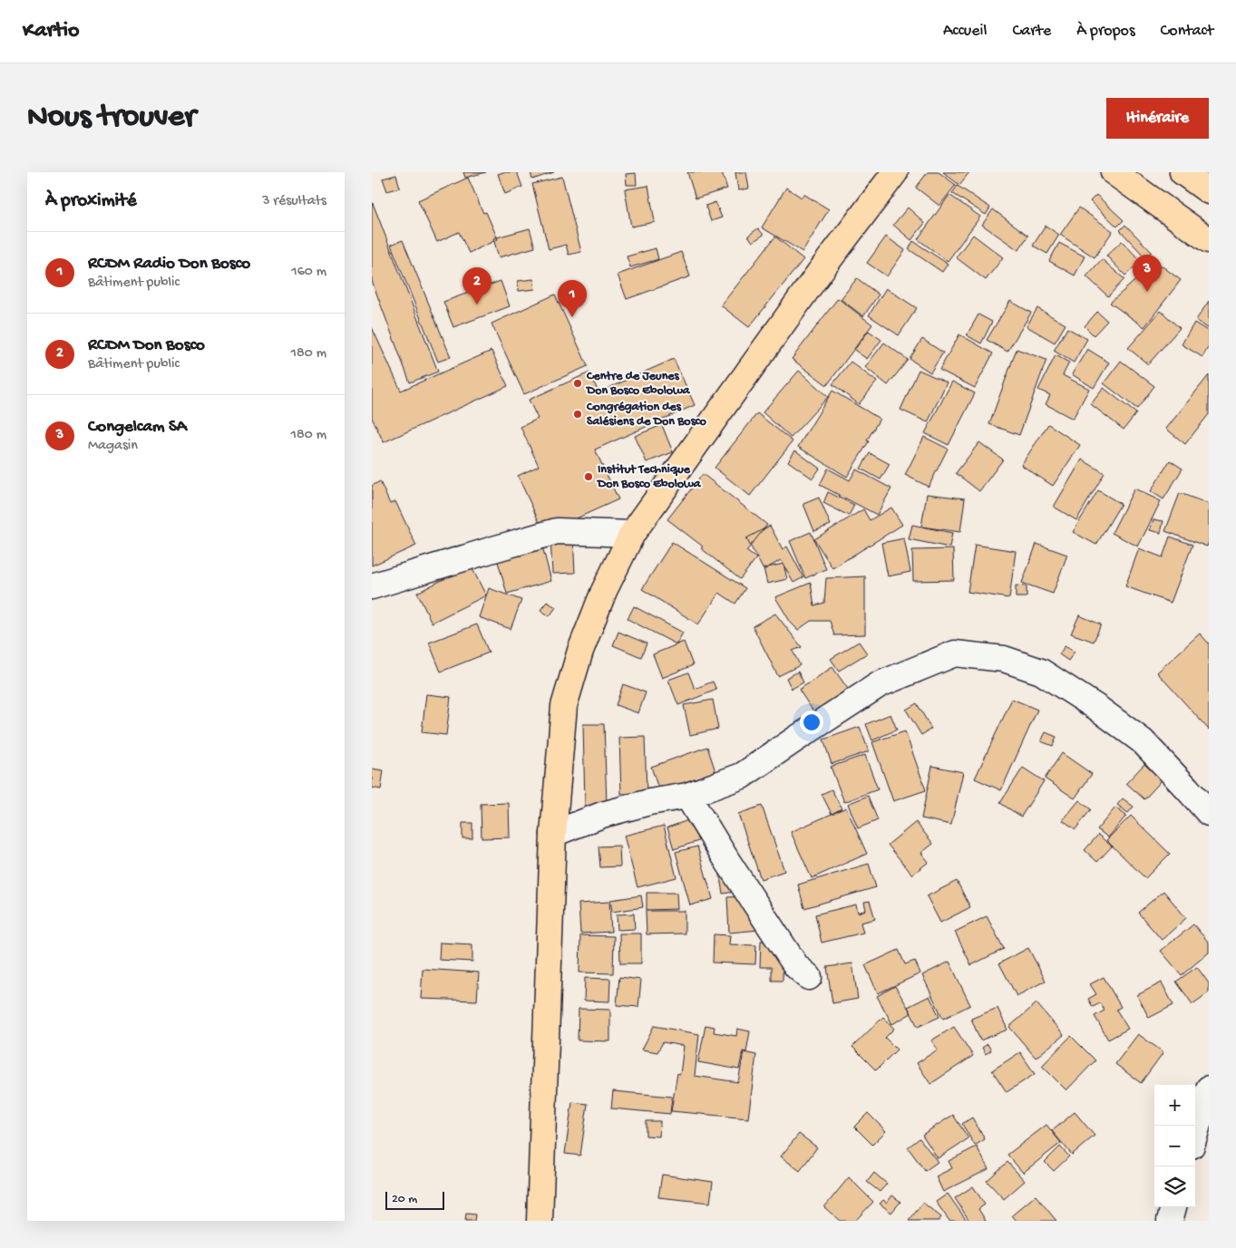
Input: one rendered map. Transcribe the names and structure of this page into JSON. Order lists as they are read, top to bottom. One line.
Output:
{"places":["Centre de Jeunes Don Bosco Ebolowa","Congrégation des Salésiens de Don Bosco","Institut Technique Don Bosco Ebolowa"],"scale_bar":"20 m","page":{"header":"Kartio","nav":["Accueil","Carte","À propos","Contact"],"buttons":"Itinéraire","title":"Nous trouver","heading":["À proximité","3 résultats"],"list":[{"mark":"1","name":"RCDM Radio Don Bosco","note":"Bâtiment public","value":"160 m"},{"mark":"2","name":"RCDM Don Bosco","note":"Bâtiment public","value":"180 m"},{"mark":"3","name":"Congelcam SA","note":"Magasin","value":"180 m"}],"pins":["3","2","1"],"map_buttons":["+","−"],"scale":"20 m"}}
